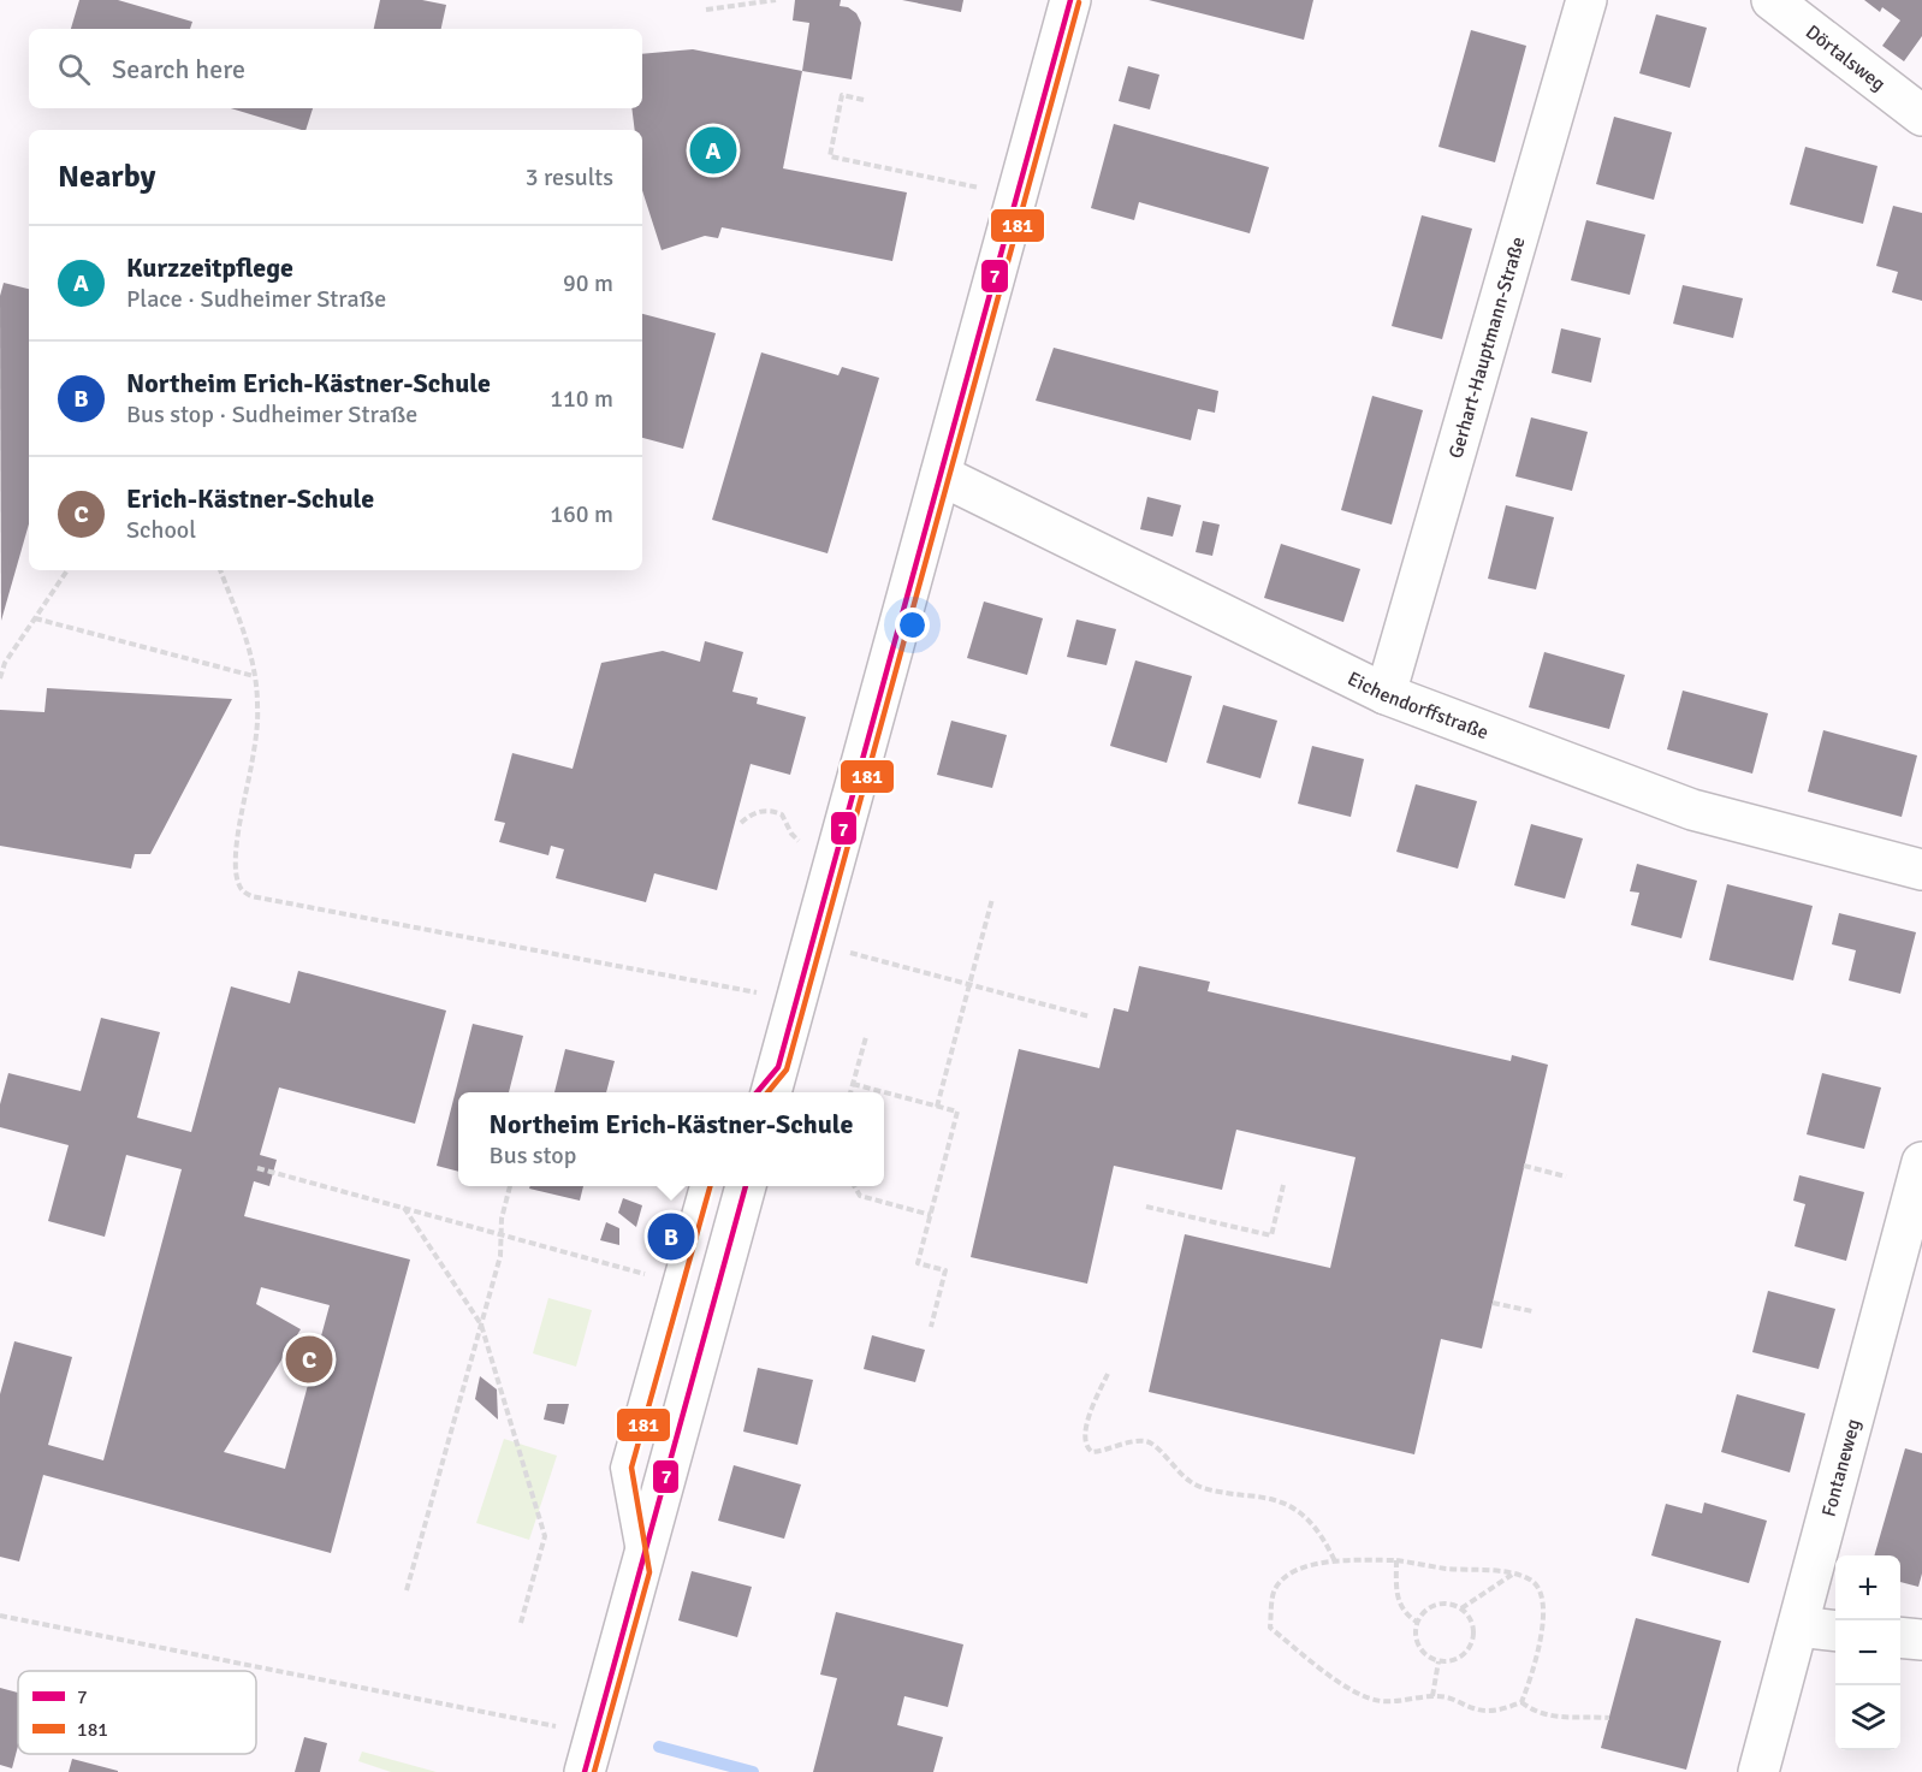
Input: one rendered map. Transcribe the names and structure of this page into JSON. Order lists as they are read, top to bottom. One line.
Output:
{"streets":{"street":["Dörtalsweg","Gerhart-Hauptmann-Straße","Eichendorffstraße","Fontaneweg"]},"crossings":[["Gerhart-Hauptmann-Straße","Eichendorffstraße"]],"lines":["transit line 7","transit line 181"],"legend":["7","181"],"page":{"search":"Search here","pins":["A","B","C"],"heading":["Nearby","3 results"],"list":[{"mark":"A","name":"Kurzzeitpflege","note":"Place · Sudheimer Straße","value":"90 m"},{"mark":"B","name":"Northeim Erich-Kästner-Schule","note":"Bus stop · Sudheimer Straße","value":"110 m"},{"mark":"C","name":"Erich-Kästner-Schule","note":"School","value":"160 m"}],"popup":["Northeim Erich-Kästner-Schule","Bus stop"],"map_buttons":["+","−"]}}
